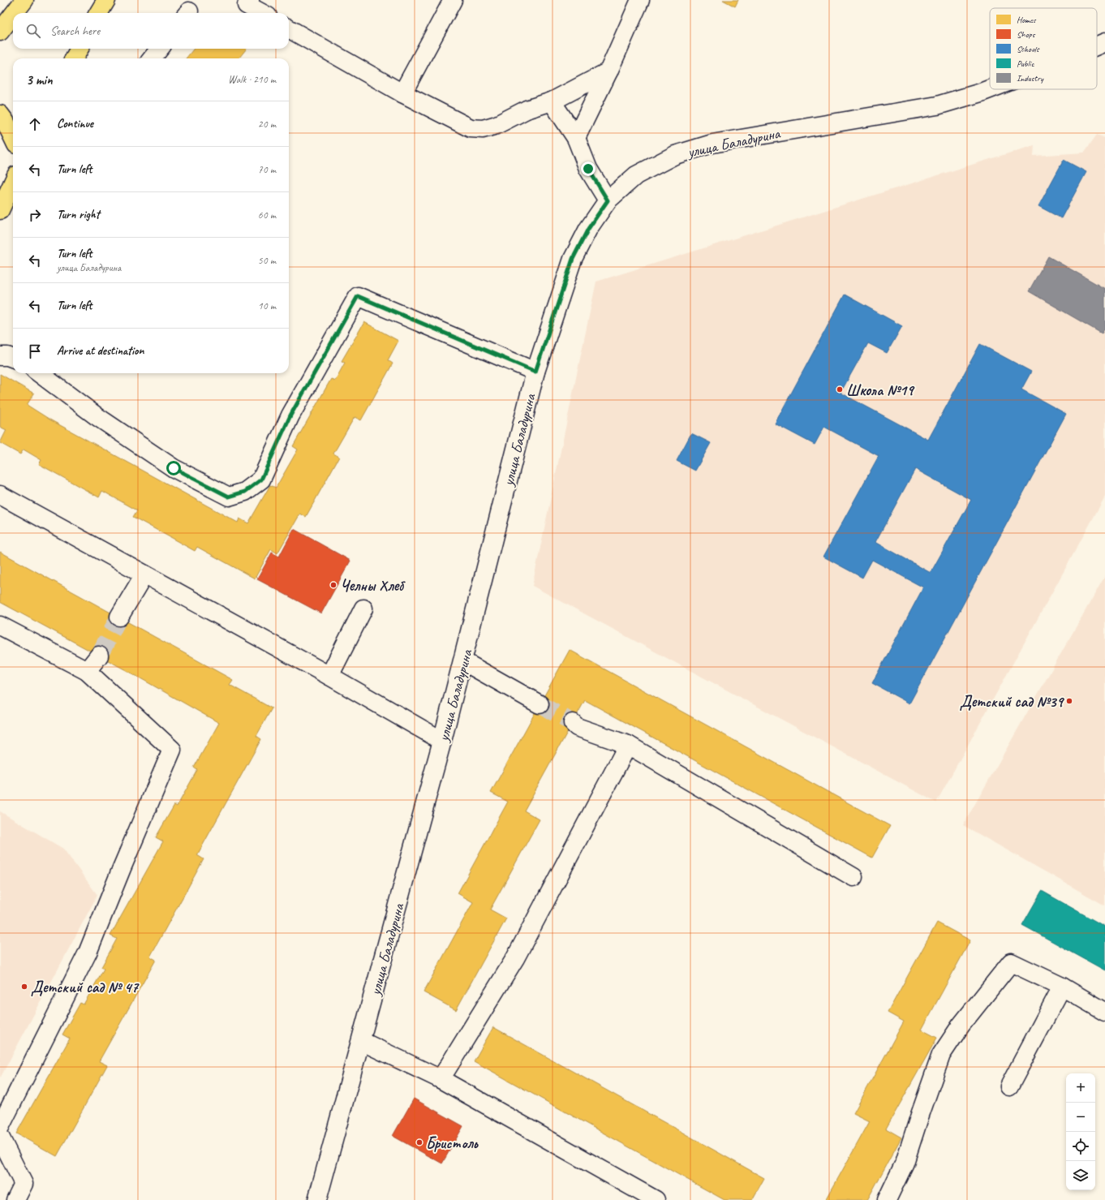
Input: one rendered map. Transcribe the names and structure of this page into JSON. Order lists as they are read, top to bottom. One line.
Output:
{"streets":{"street":["улица Баладурина"]},"places":["Школа №19","Челны Хлеб","Детский сад №39","Детский сад № 47","Бристоль"],"legend":["Homes","Shops","Schools","Public","Industry"],"page":{"search":"Search here","heading":["3 min","Walk · 210 m"],"list":[["Continue","20 m"],["Turn left","70 m"],["Turn right","60 m"],["Turn left","улица Баладурина","50 m"],["Turn left","10 m"],"Arrive at destination"],"map_buttons":["+","−"]}}
